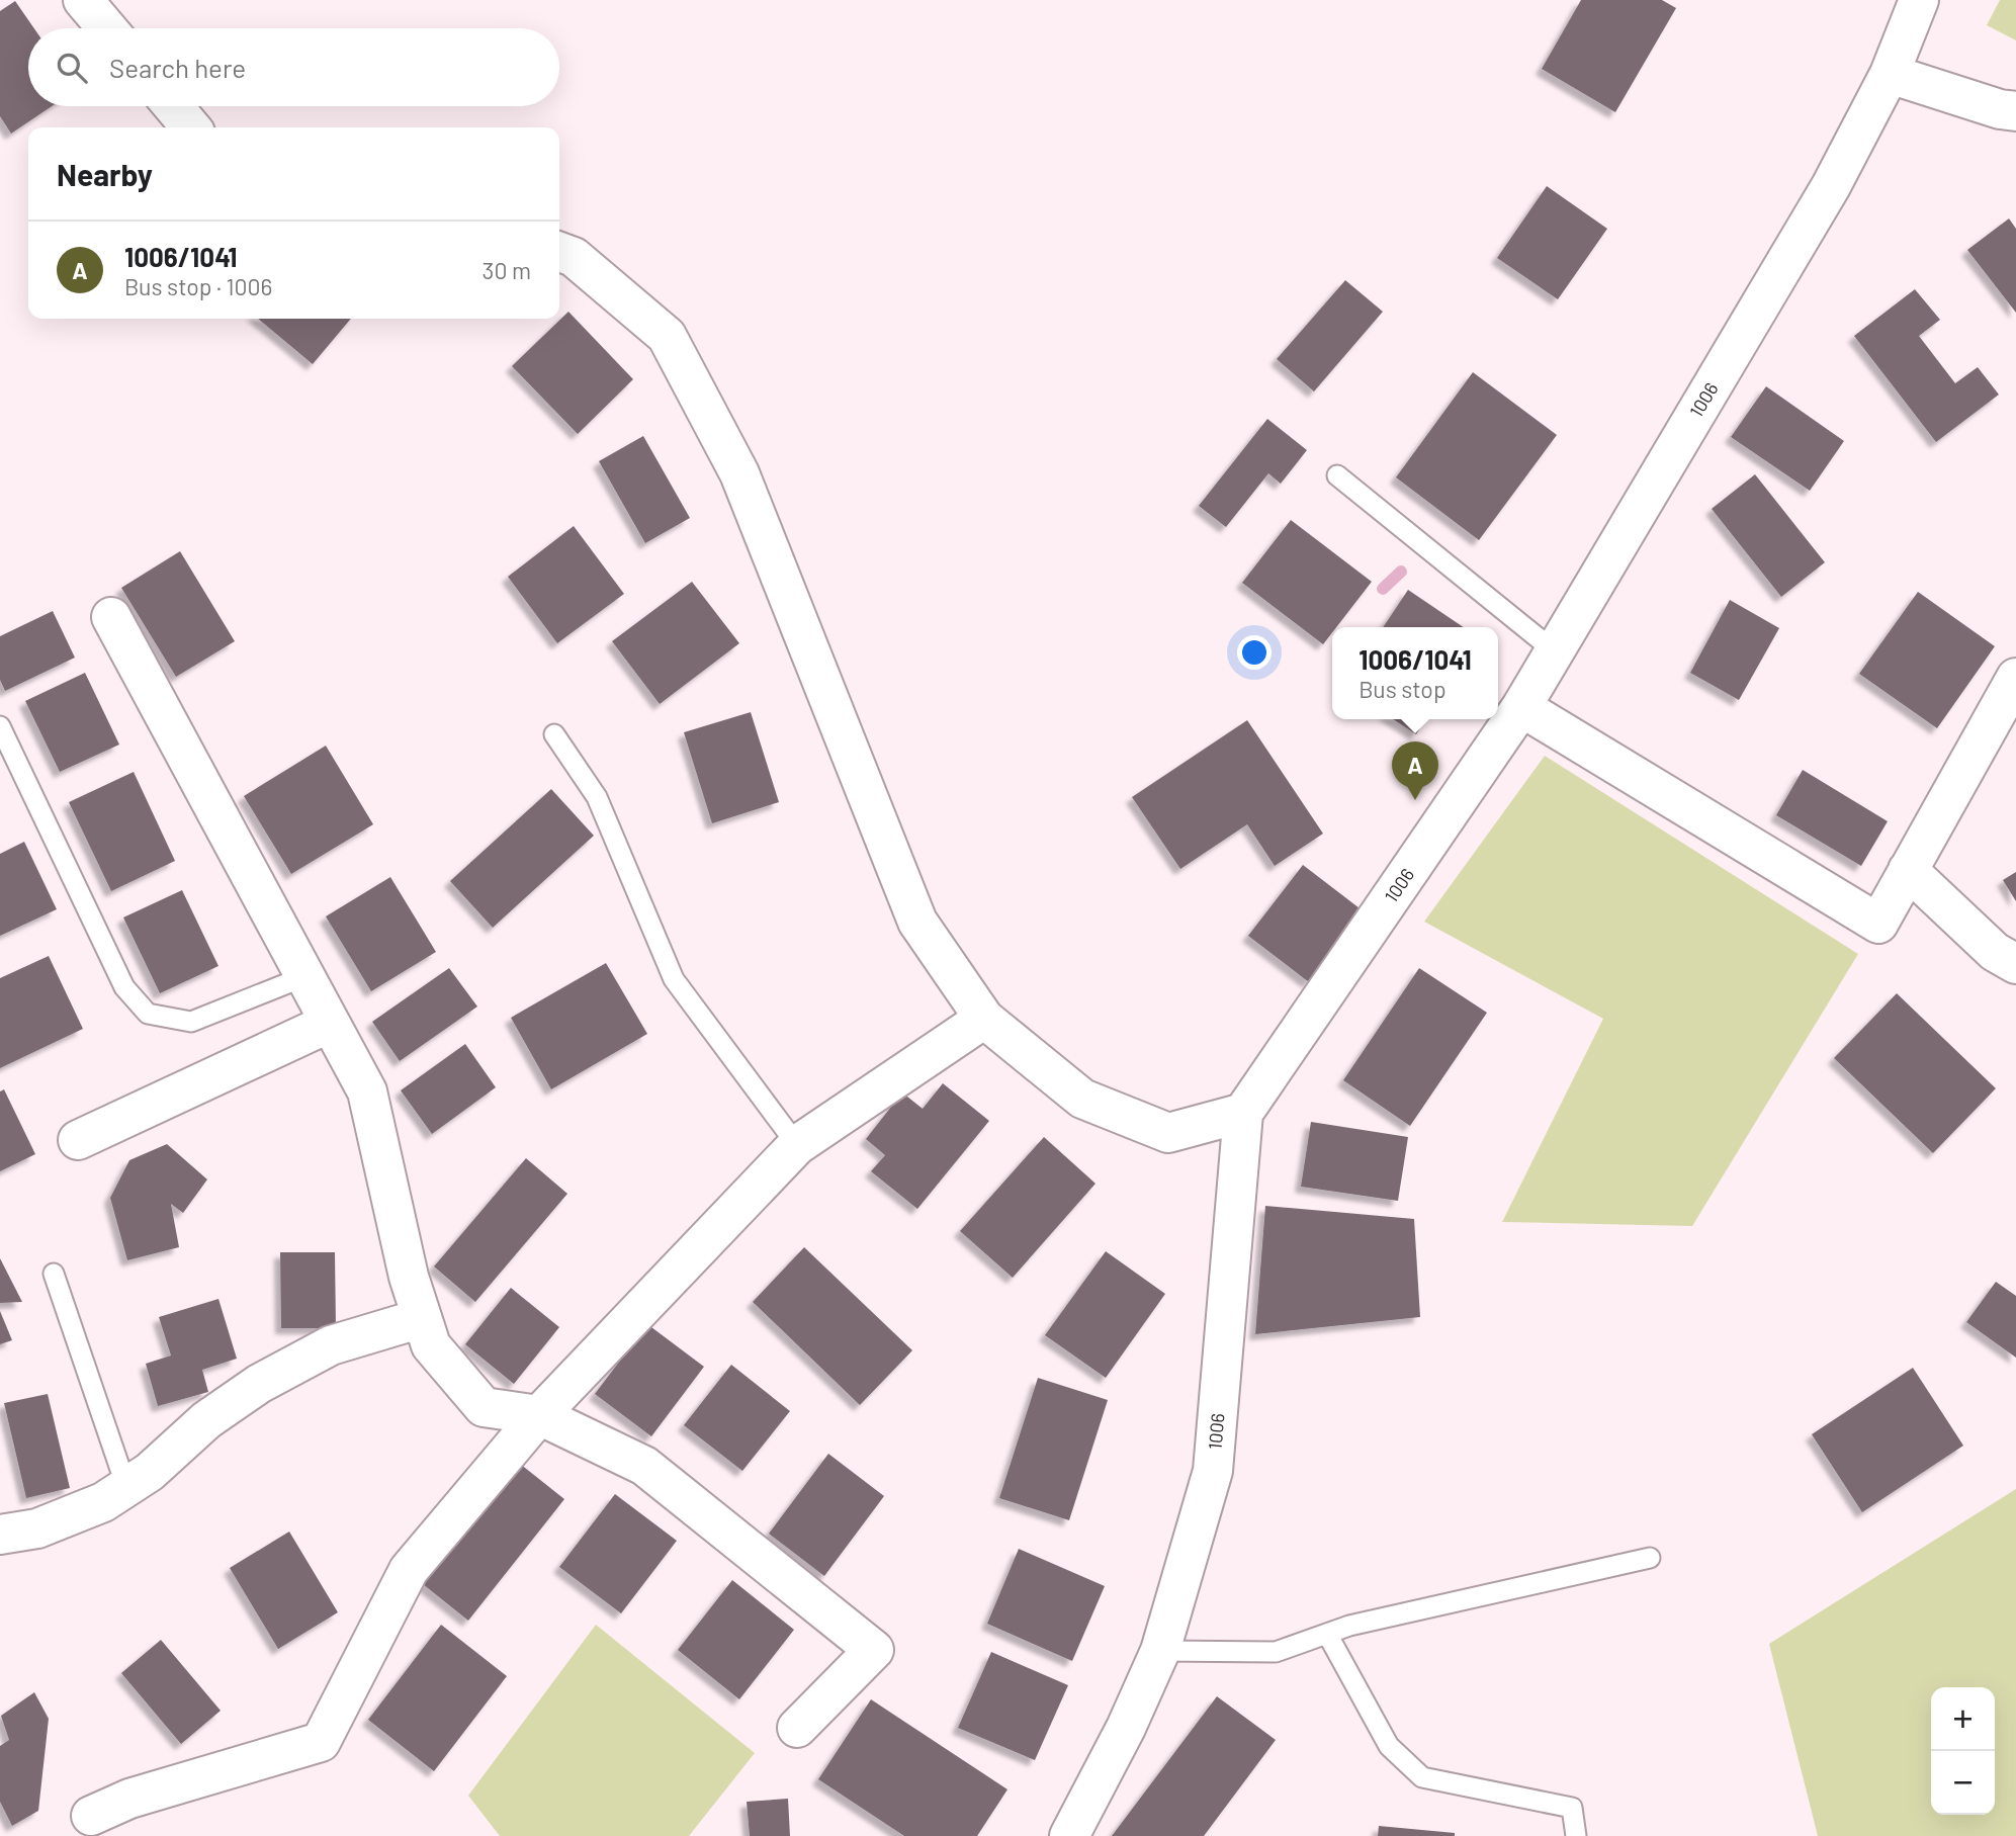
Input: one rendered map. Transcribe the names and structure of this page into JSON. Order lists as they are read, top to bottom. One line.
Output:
{"streets":{"street":["1006"]},"page":{"search":"Search here","heading":"Nearby","list":[{"mark":"A","name":"1006/1041","note":"Bus stop · 1006","value":"30 m"}],"popup":["1006/1041","Bus stop"],"pins":"A","map_buttons":["+","−"]}}
